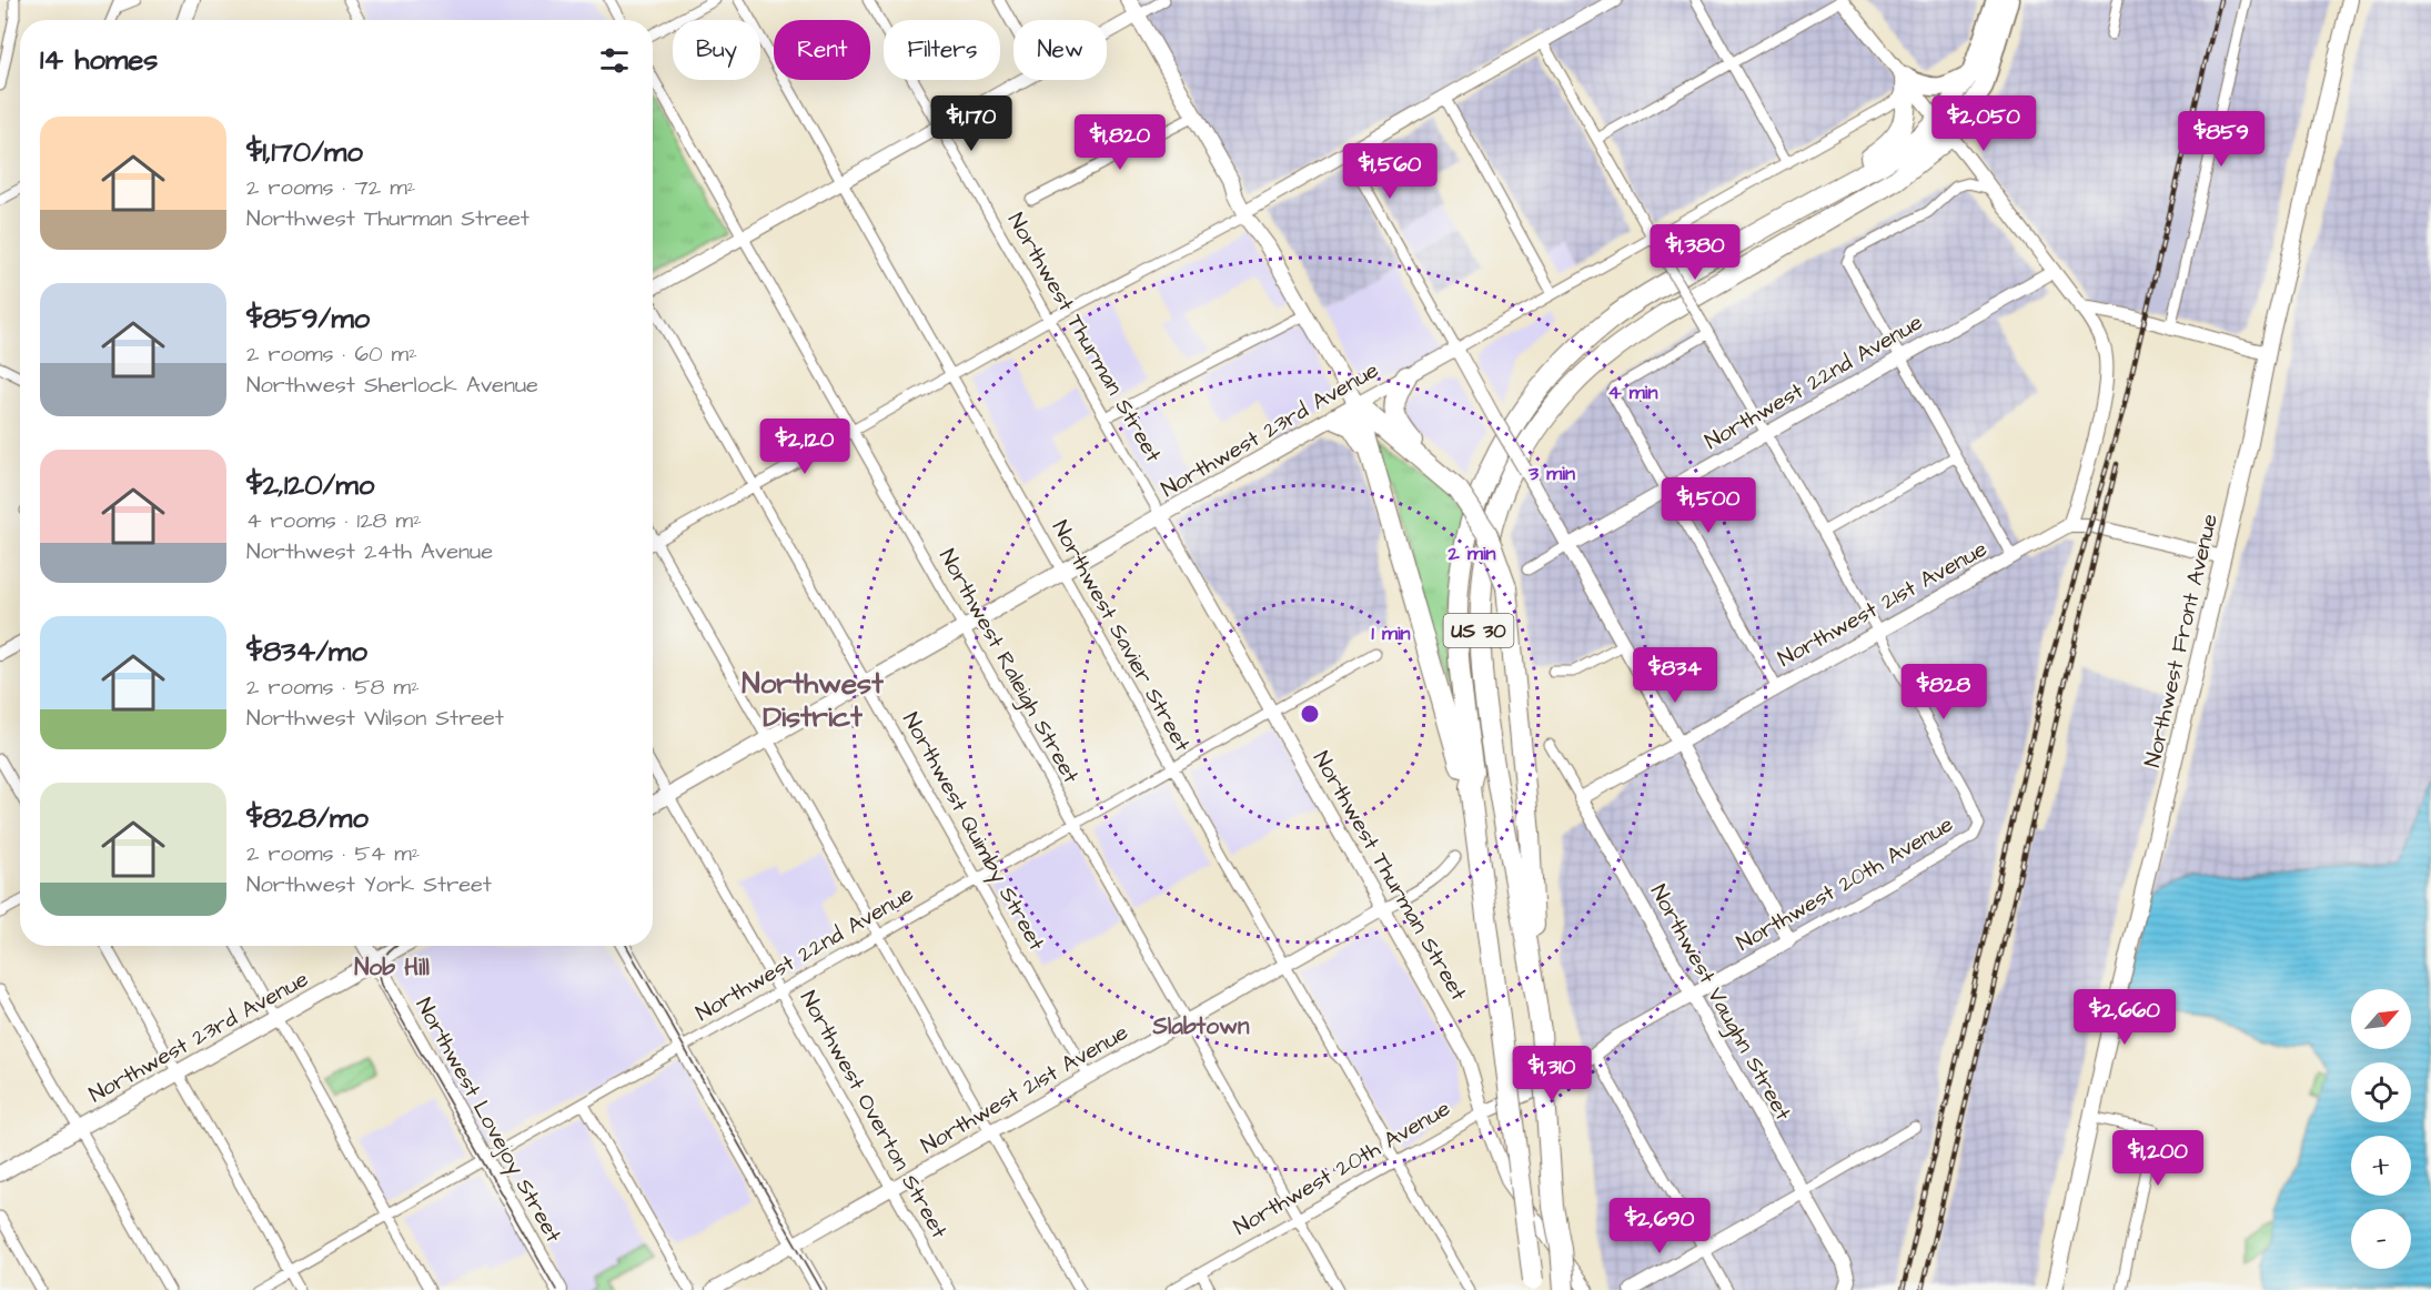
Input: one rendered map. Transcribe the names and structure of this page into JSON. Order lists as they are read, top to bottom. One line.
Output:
{"streets":{"highway":["US 30"],"main road":["Northwest 23rd Avenue","Northwest Front Avenue","Northwest Lovejoy Street"],"street":["Northwest Thurman Street","Northwest 22nd Avenue","Northwest 21st Avenue","Northwest Savier Street","Northwest Raleigh Street","Northwest Quimby Street","Northwest 20th Avenue","Northwest Vaughn Street","Northwest Overton Street"]},"crossings":[["Northwest Thurman Street","Northwest 22nd Avenue"],["Northwest Thurman Street","Northwest 23rd Avenue"],["Northwest Thurman Street","Northwest 21st Avenue"],["Northwest Thurman Street","Northwest 20th Avenue"],["Northwest 22nd Avenue","Northwest Savier Street"],["Northwest 22nd Avenue","Northwest Raleigh Street"],["Northwest 22nd Avenue","Northwest Quimby Street"],["Northwest 22nd Avenue","Northwest Overton Street"],["Northwest 22nd Avenue","Northwest Lovejoy Street"],["Northwest 23rd Avenue","Northwest Savier Street"],["Northwest 23rd Avenue","Northwest Raleigh Street"],["Northwest 23rd Avenue","Northwest Quimby Street"],["Northwest 23rd Avenue","Northwest Overton Street"],["Northwest 23rd Avenue","Northwest Lovejoy Street"],["Northwest 21st Avenue","Northwest Savier Street"],["Northwest 21st Avenue","Northwest Raleigh Street"],["Northwest 21st Avenue","Northwest Quimby Street"],["Northwest 21st Avenue","Northwest 20th Avenue"],["Northwest 21st Avenue","Northwest Vaughn Street"],["Northwest 21st Avenue","Northwest Overton Street"],["Northwest Savier Street","Northwest 20th Avenue"],["Northwest Raleigh Street","Northwest 20th Avenue"],["Northwest 20th Avenue","Northwest Vaughn Street"]],"districts":["Northwest District","Nob Hill","Slabtown"],"north":"top right","page":{"chip":["Buy","Rent","Filters","New"],"heading":"14 homes","price":["$1,170","$2,050","$859","$1,820","$1,560","$1,380","$2,120","$1,500","$834","$828","$2,660","$1,310","$1,200","$2,690"],"list":[{"name":"$1,170/mo","note":"2 rooms · 72 m² · Northwest Thurman Street"},{"name":"$859/mo","note":"2 rooms · 60 m² · Northwest Sherlock Avenue"},{"name":"$2,120/mo","note":"4 rooms · 128 m² · Northwest 24th Avenue"},{"name":"$834/mo","note":"2 rooms · 58 m² · Northwest Wilson Street"},{"name":"$828/mo","note":"2 rooms · 54 m² · Northwest York Street"}],"map_buttons":["+","−"]},"rings":["4 min","3 min","2 min","1 min"]}
